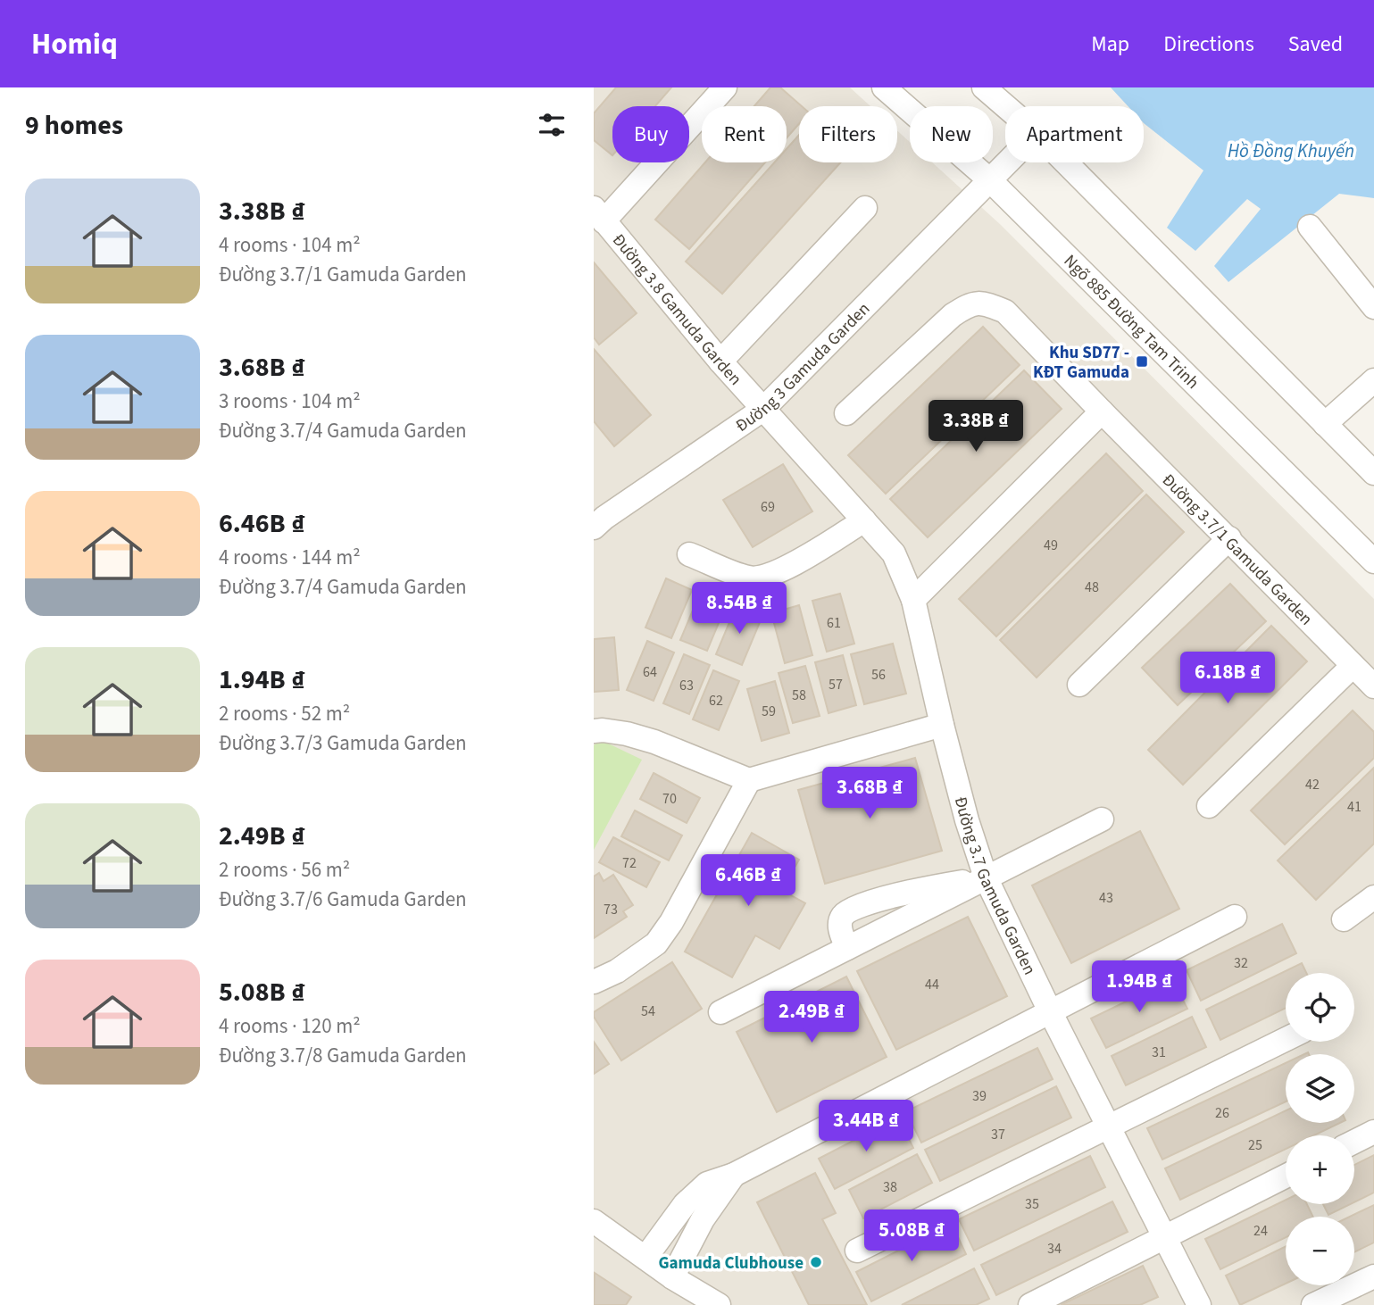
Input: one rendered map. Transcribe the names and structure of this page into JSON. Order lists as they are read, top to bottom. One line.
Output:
{"streets":{"street":["Đường 3.8 Gamuda Garden","Ngõ 885 Đường Tam Trinh","Đường 3 Gamuda Garden","Đường 3.7/1 Gamuda Garden","Đường 3.7 Gamuda Garden"]},"crossings":[["Đường 3.8 Gamuda Garden","Đường 3 Gamuda Garden"],["Đường 3.8 Gamuda Garden","Đường 3.7 Gamuda Garden"],["Ngõ 885 Đường Tam Trinh","Đường 3 Gamuda Garden"],["Đường 3 Gamuda Garden","Đường 3.7 Gamuda Garden"]],"water":["Hồ Đồng Khuyến"],"places":{"transit":["Khu SD77 - KĐT Gamuda"],"other":["Gamuda Clubhouse"]},"house_numbers":["69","49","48","61","64","56","57","63","58","62","59","42","70","41","72","43","73","32","44","54","31","39","26","37","25","38","35","24","34"],"page":{"header":"Homiq","nav":["Map","Directions","Saved"],"heading":"9 homes","chip":["Buy","Rent","Filters","New","Apartment"],"list":[{"name":"3.38B ₫","note":"4 rooms · 104 m² · Đường 3.7/1 Gamuda Garden"},{"name":"3.68B ₫","note":"3 rooms · 104 m² · Đường 3.7/4 Gamuda Garden"},{"name":"6.46B ₫","note":"4 rooms · 144 m² · Đường 3.7/4 Gamuda Garden"},{"name":"1.94B ₫","note":"2 rooms · 52 m² · Đường 3.7/3 Gamuda Garden"},{"name":"2.49B ₫","note":"2 rooms · 56 m² · Đường 3.7/6 Gamuda Garden"},{"name":"5.08B ₫","note":"4 rooms · 120 m² · Đường 3.7/8 Gamuda Garden"}],"price":["3.38B ₫","8.54B ₫","6.18B ₫","3.68B ₫","6.46B ₫","1.94B ₫","2.49B ₫","3.44B ₫","5.08B ₫"],"map_buttons":["+","−"]}}
